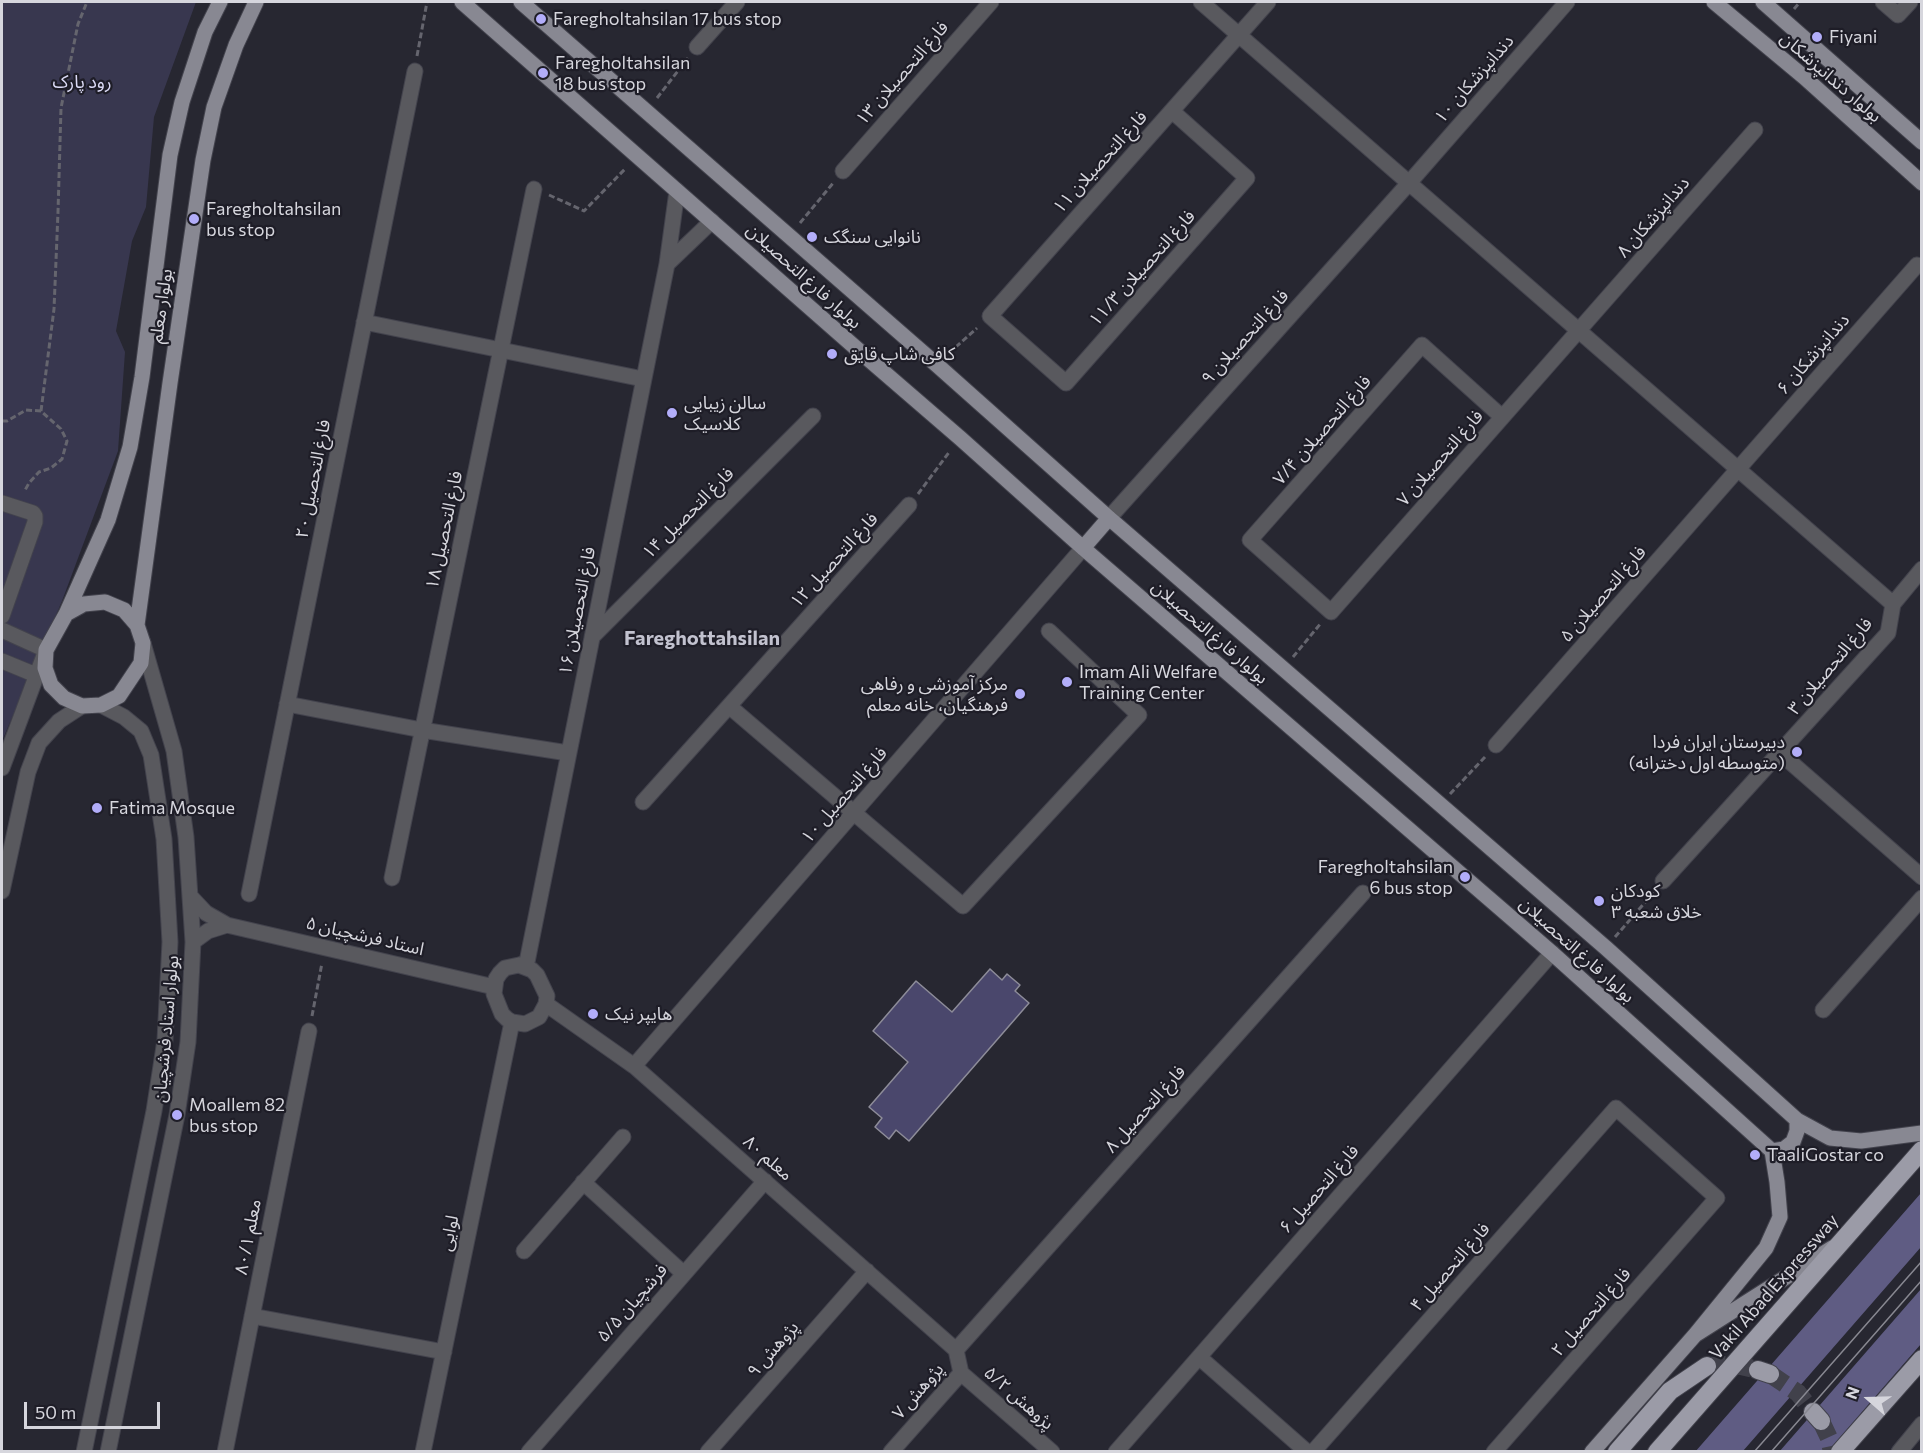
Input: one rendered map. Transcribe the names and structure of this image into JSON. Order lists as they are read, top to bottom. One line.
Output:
{"streets":{"highway":["Vakil Abad Expressway"],"main road":["بولوار دندانپزشکان","بولوار فارغ التحصیلان","بولوار معلم"],"street":["فارغ التحصیلان ۱۳","دندانپزشکان ۱۰","فارغ التحصیلان ۱۱","دندانپزشکان ۸","فارغ التحصیلان ۱۱/۳","فارغ التحصیلان ۹","دندانپزشکان ۶","فارغ التحصیلان ۷/۴","فارغ التحصیلان ۷","فارغ التحصیل ۲۰","فارغ التحصیل ۱۴","فارغ التحصیل ۱۸","فارغ التحصیل ۱۲","فارغ التحصیلان ۵","فارغ التحصیلان ۱۶","فارغ التحصیلان ۳","فارغ التحصیل ۱۰","استاد فرشچیان ۵","بولوار استاد فرشچیان","فارغ التحصیل ۸","معلم ۸۰","فارغ التحصیل ۶","لوایی","معلم ۸۰/۱","فارغ التحصیل ۴","فرشچیان ۵/۵","فارغ التحصیل ۲","پژوهش ۹","پژوهش ۷","پژوهش ۵/۲"]},"crossings":[["دندانپزشکان ۱۰","فارغ التحصیلان ۹"],["فارغ التحصیلان ۱۱","فارغ التحصیلان ۱۱/۳"],["دندانپزشکان ۸","فارغ التحصیلان ۷"],["بولوار فارغ التحصیلان","فارغ التحصیلان ۹"],["بولوار فارغ التحصیلان","فارغ التحصیلان ۱۶"],["بولوار فارغ التحصیلان","فارغ التحصیل ۱۰"],["بولوار فارغ التحصیلان","فارغ التحصیل ۶"],["بولوار معلم","بولوار استاد فرشچیان"],["دندانپزشکان ۶","فارغ التحصیلان ۵"],["فارغ التحصیلان ۷/۴","فارغ التحصیلان ۷"],["فارغ التحصیل ۱۴","فارغ التحصیلان ۱۶"],["فارغ التحصیلان ۱۶","استاد فرشچیان ۵"],["فارغ التحصیلان ۱۶","معلم ۸۰"],["فارغ التحصیلان ۱۶","لوایی"],["فارغ التحصیل ۱۰","معلم ۸۰"],["استاد فرشچیان ۵","بولوار استاد فرشچیان"],["استاد فرشچیان ۵","معلم ۸۰"],["استاد فرشچیان ۵","لوایی"],["فارغ التحصیل ۸","معلم ۸۰"],["فارغ التحصیل ۸","پژوهش ۷"],["معلم ۸۰","لوایی"],["معلم ۸۰","فرشچیان ۵/۵"],["معلم ۸۰","پژوهش ۹"],["معلم ۸۰","پژوهش ۷"],["فارغ التحصیل ۴","فارغ التحصیل ۲"],["پژوهش ۷","پژوهش ۵/۲"]],"districts":["Fareghottahsilan"],"parks":["رود پارک"],"places":["Faregholtahsilan 17 bus stop","Fiyani","Faregholtahsilan 18 bus stop","Faregholtahsilan bus stop","نانوایی سنگک","کافی شاپ قایق","سالن زیبایی کلاسیک","Imam Ali Welfare Training Center","مرکز آموزشی و رفاهی فرهنگیان، خانه معلم","دبیرستان ایران فردا (متوسطه اول دخترانه)","Fatima Mosque","Faregholtahsilan 6 bus stop","کودکان خلاق شعبه ۳","هایپر نیک","Moallem 82 bus stop","TaaliGostar co"],"scale_bar":"50 m","north":"left"}
